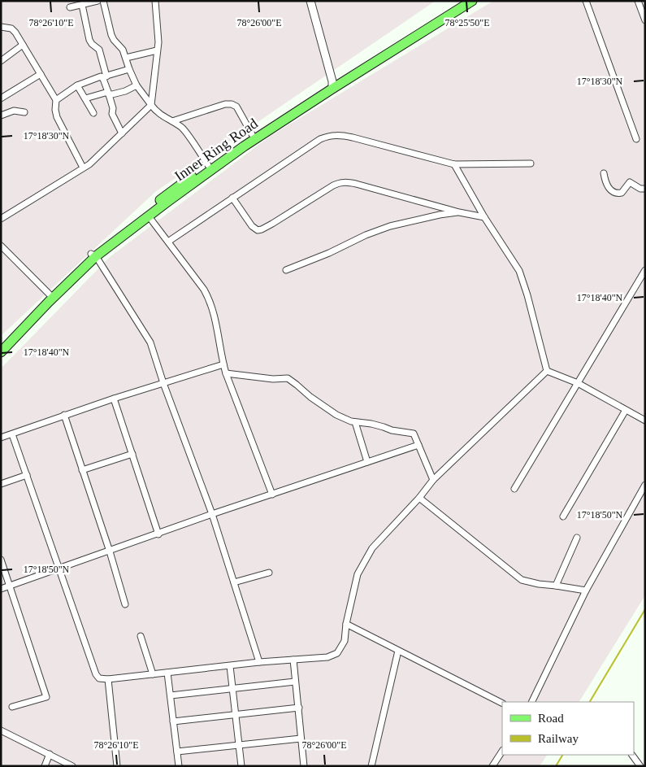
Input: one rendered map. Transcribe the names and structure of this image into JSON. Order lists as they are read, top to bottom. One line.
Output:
{"streets":{"main road":["Inner Ring Road"]},"legend":["Road","Railway"],"coordinates":["78°26'10\"E","78°26'00\"E","78°25'50\"E","17°18'30\"N","17°18'40\"N","17°18'50\"N"]}
